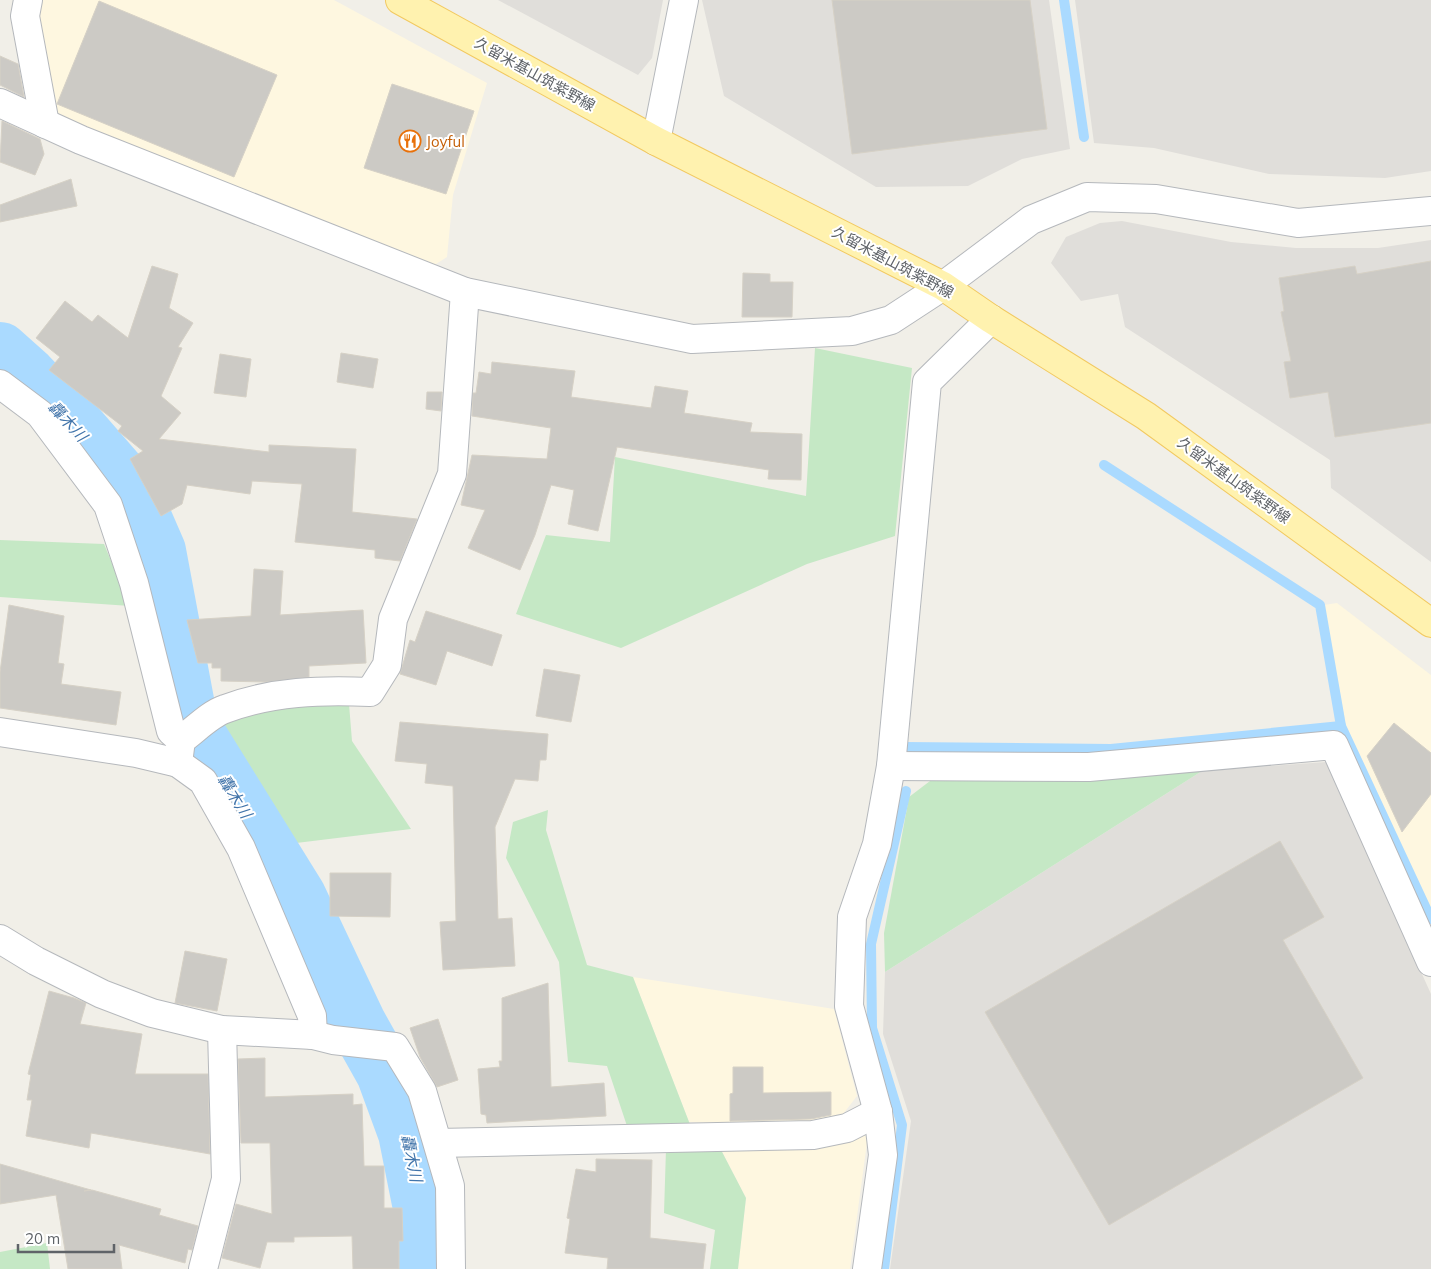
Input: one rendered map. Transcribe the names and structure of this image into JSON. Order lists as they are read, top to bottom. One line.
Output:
{"streets":{"main road":["久留米基山筑紫野線"]},"water":["轟木川"],"places":{"restaurant":["Joyful"]},"scale_bar":"20 m"}
